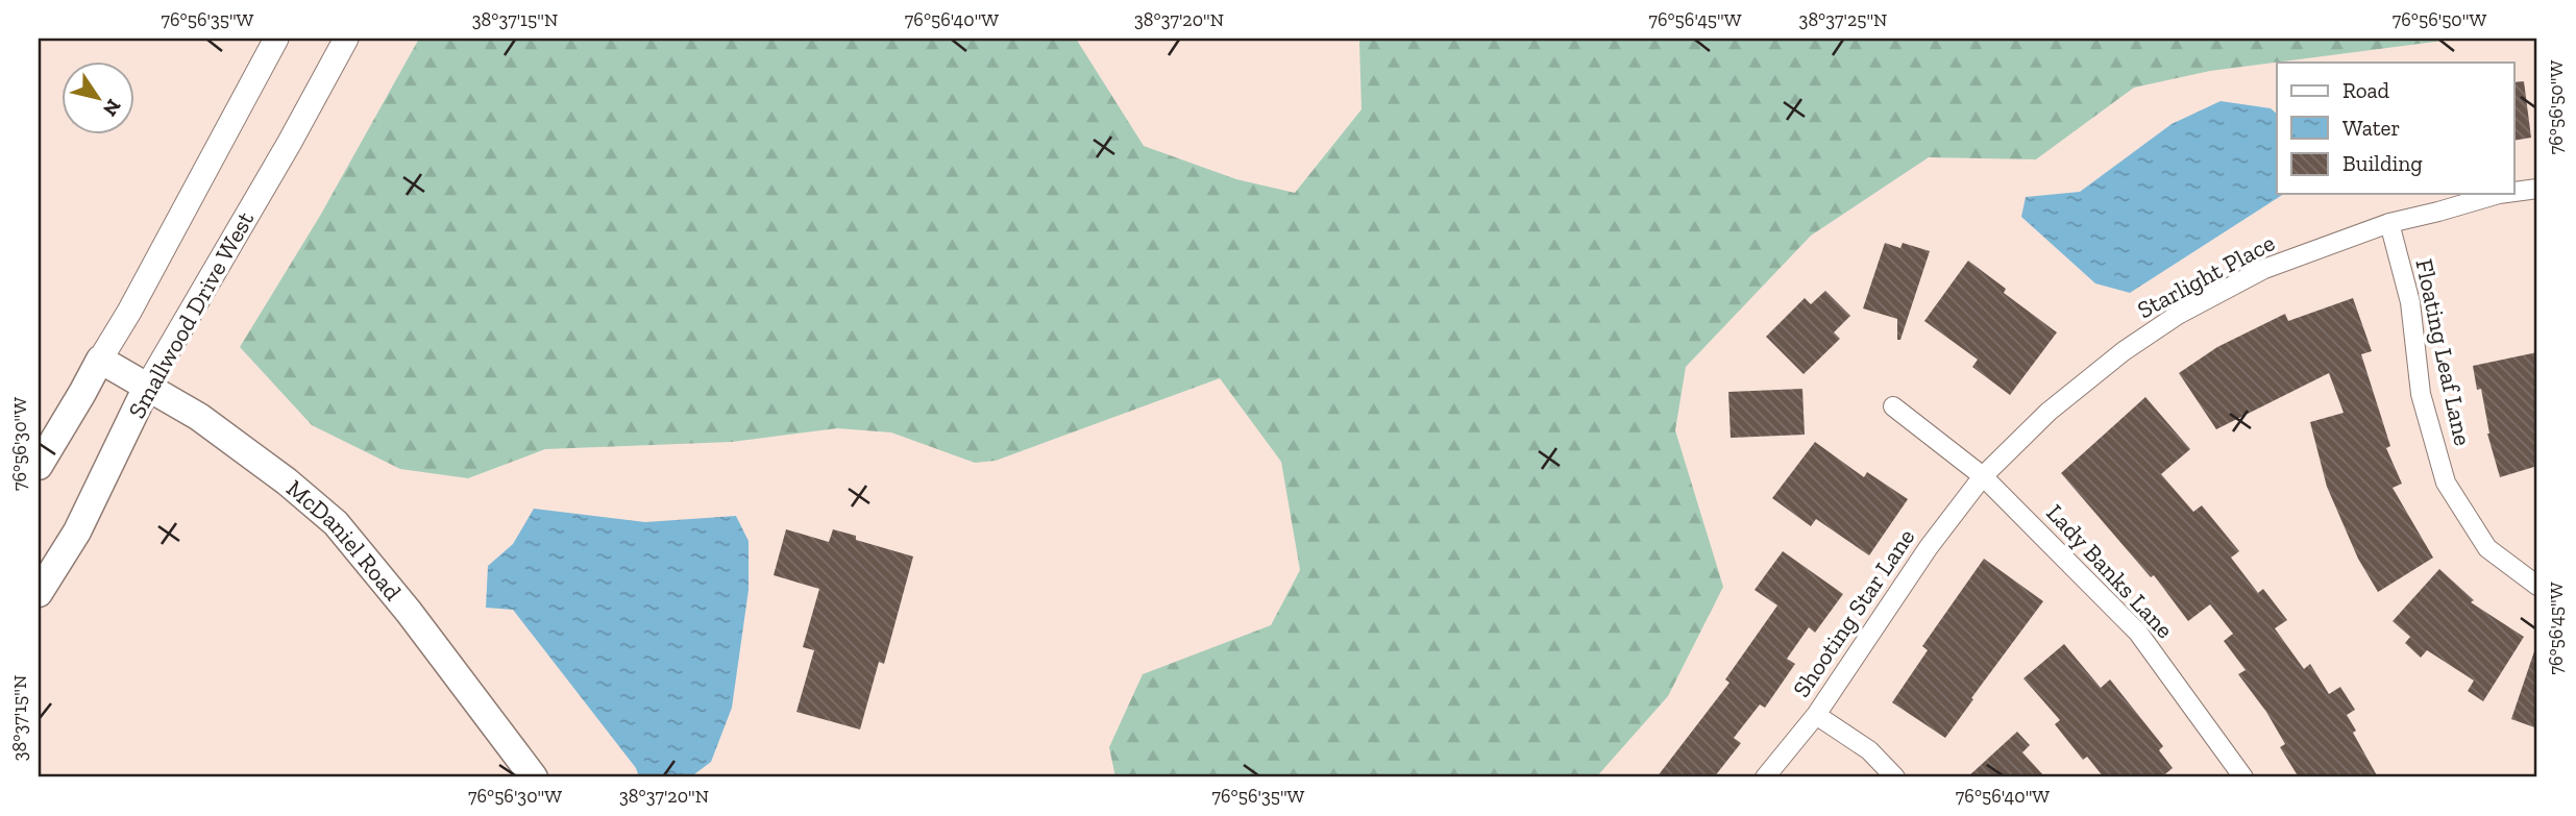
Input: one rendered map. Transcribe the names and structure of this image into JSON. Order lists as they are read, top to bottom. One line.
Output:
{"streets":{"main road":["Smallwood Drive West","McDaniel Road"],"street":["Starlight Place","Floating Leaf Lane","Lady Banks Lane","Shooting Star Lane"]},"crossings":[["Starlight Place","Floating Leaf Lane"],["Starlight Place","Lady Banks Lane"],["Starlight Place","Shooting Star Lane"],["Smallwood Drive West","McDaniel Road"],["Lady Banks Lane","Shooting Star Lane"]],"legend":["Road","Water","Building"],"north":"bottom right","coordinates":["76°56'35\"W","38°37'15\"N","76°56'40\"W","38°37'20\"N","76°56'45\"W","38°37'25\"N","76°56'50\"W","76°56'30\"W"]}
